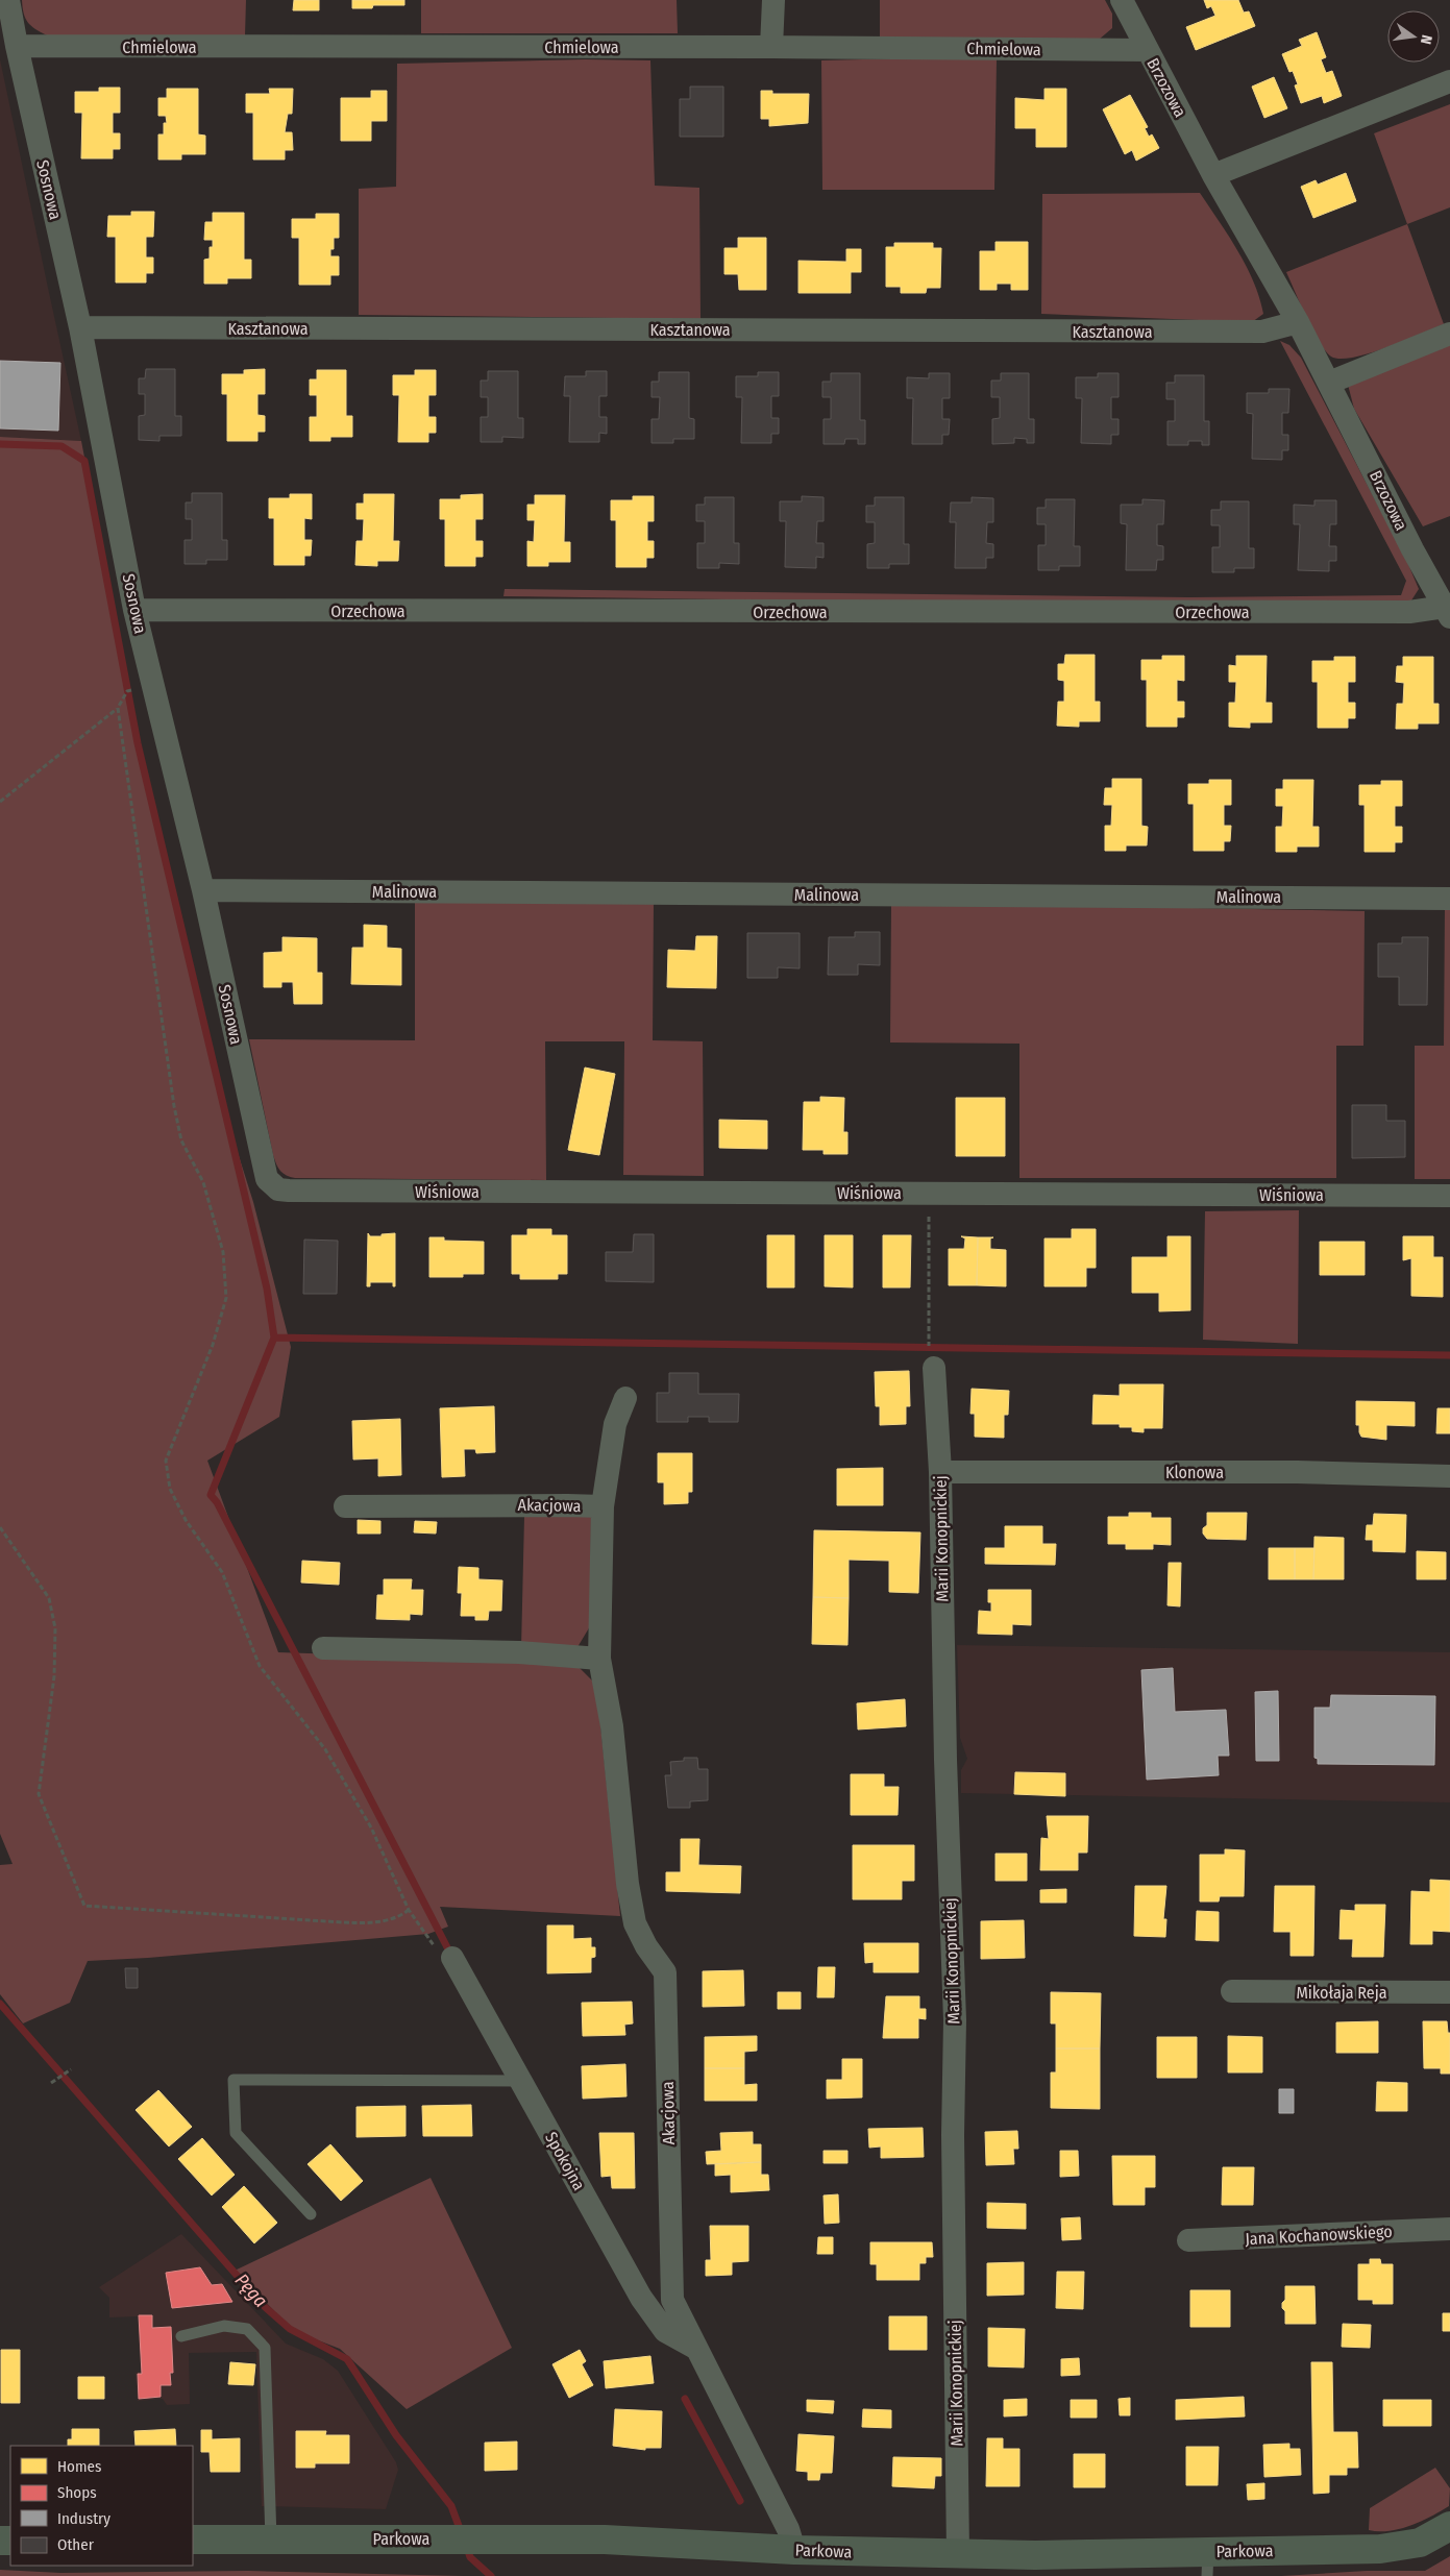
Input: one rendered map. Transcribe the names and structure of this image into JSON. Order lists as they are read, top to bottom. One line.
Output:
{"streets":{"street":["Chmielowa","Brzozowa","Sosnowa","Kasztanowa","Orzechowa","Malinowa","Wiśniowa","Klonowa","Akacjowa","Marii Konopnickiej","Mikołaja Reja","Spokojna","Jana Kochanowskiego","Parkowa"]},"crossings":[["Chmielowa","Brzozowa"],["Chmielowa","Sosnowa"],["Brzozowa","Kasztanowa"],["Brzozowa","Orzechowa"],["Sosnowa","Kasztanowa"],["Sosnowa","Orzechowa"],["Sosnowa","Malinowa"],["Sosnowa","Wiśniowa"],["Klonowa","Marii Konopnickiej"],["Akacjowa","Spokojna"],["Akacjowa","Parkowa"],["Marii Konopnickiej","Parkowa"]],"water":["Pęga"],"legend":["Homes","Shops","Industry","Other"],"north":"right"}
